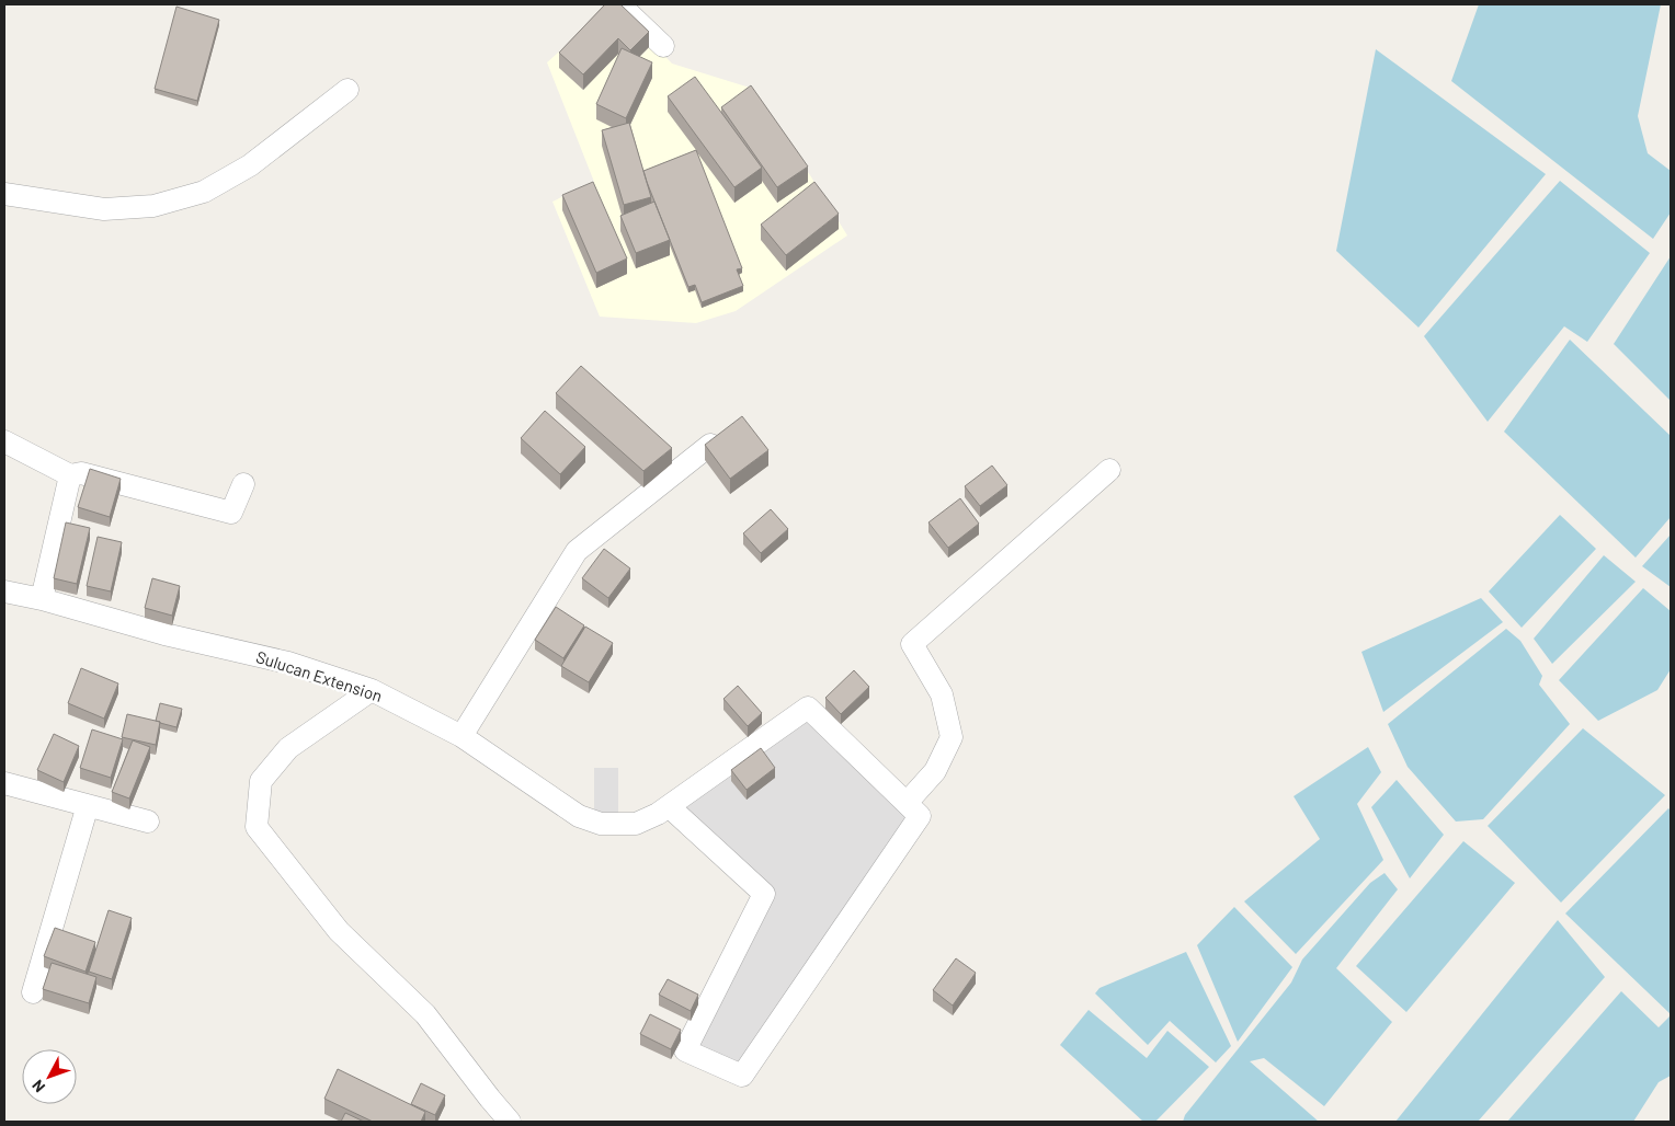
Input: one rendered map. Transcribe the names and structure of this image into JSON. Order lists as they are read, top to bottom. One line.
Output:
{"streets":{"street":["Sulucan Extension"]},"north":"bottom left"}
